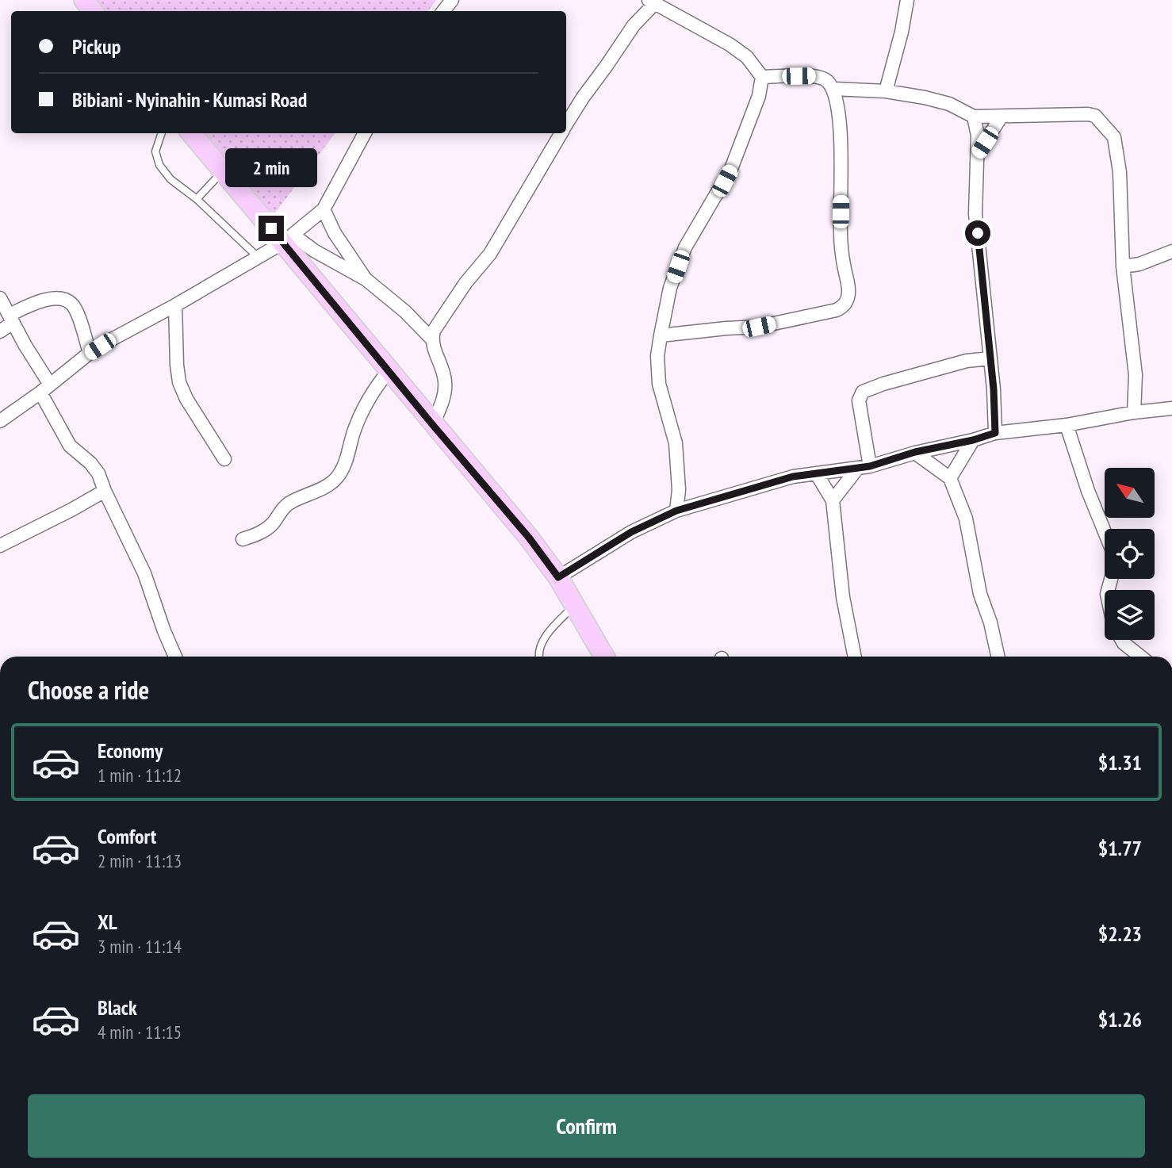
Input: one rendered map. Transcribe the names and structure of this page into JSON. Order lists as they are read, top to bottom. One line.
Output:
{"north":"top left","page":{"banner":["Pickup","Bibiani - Nyinahin - Kumasi Road"],"bubble":"2 min","heading":"Choose a ride","list":[{"name":"Economy","note":"1 min · 11:12","value":"$1.31"},{"name":"Comfort","note":"2 min · 11:13","value":"$1.77"},{"name":"XL","note":"3 min · 11:14","value":"$2.23"},{"name":"Black","note":"4 min · 11:15","value":"$1.26"}],"buttons":"Confirm"}}
